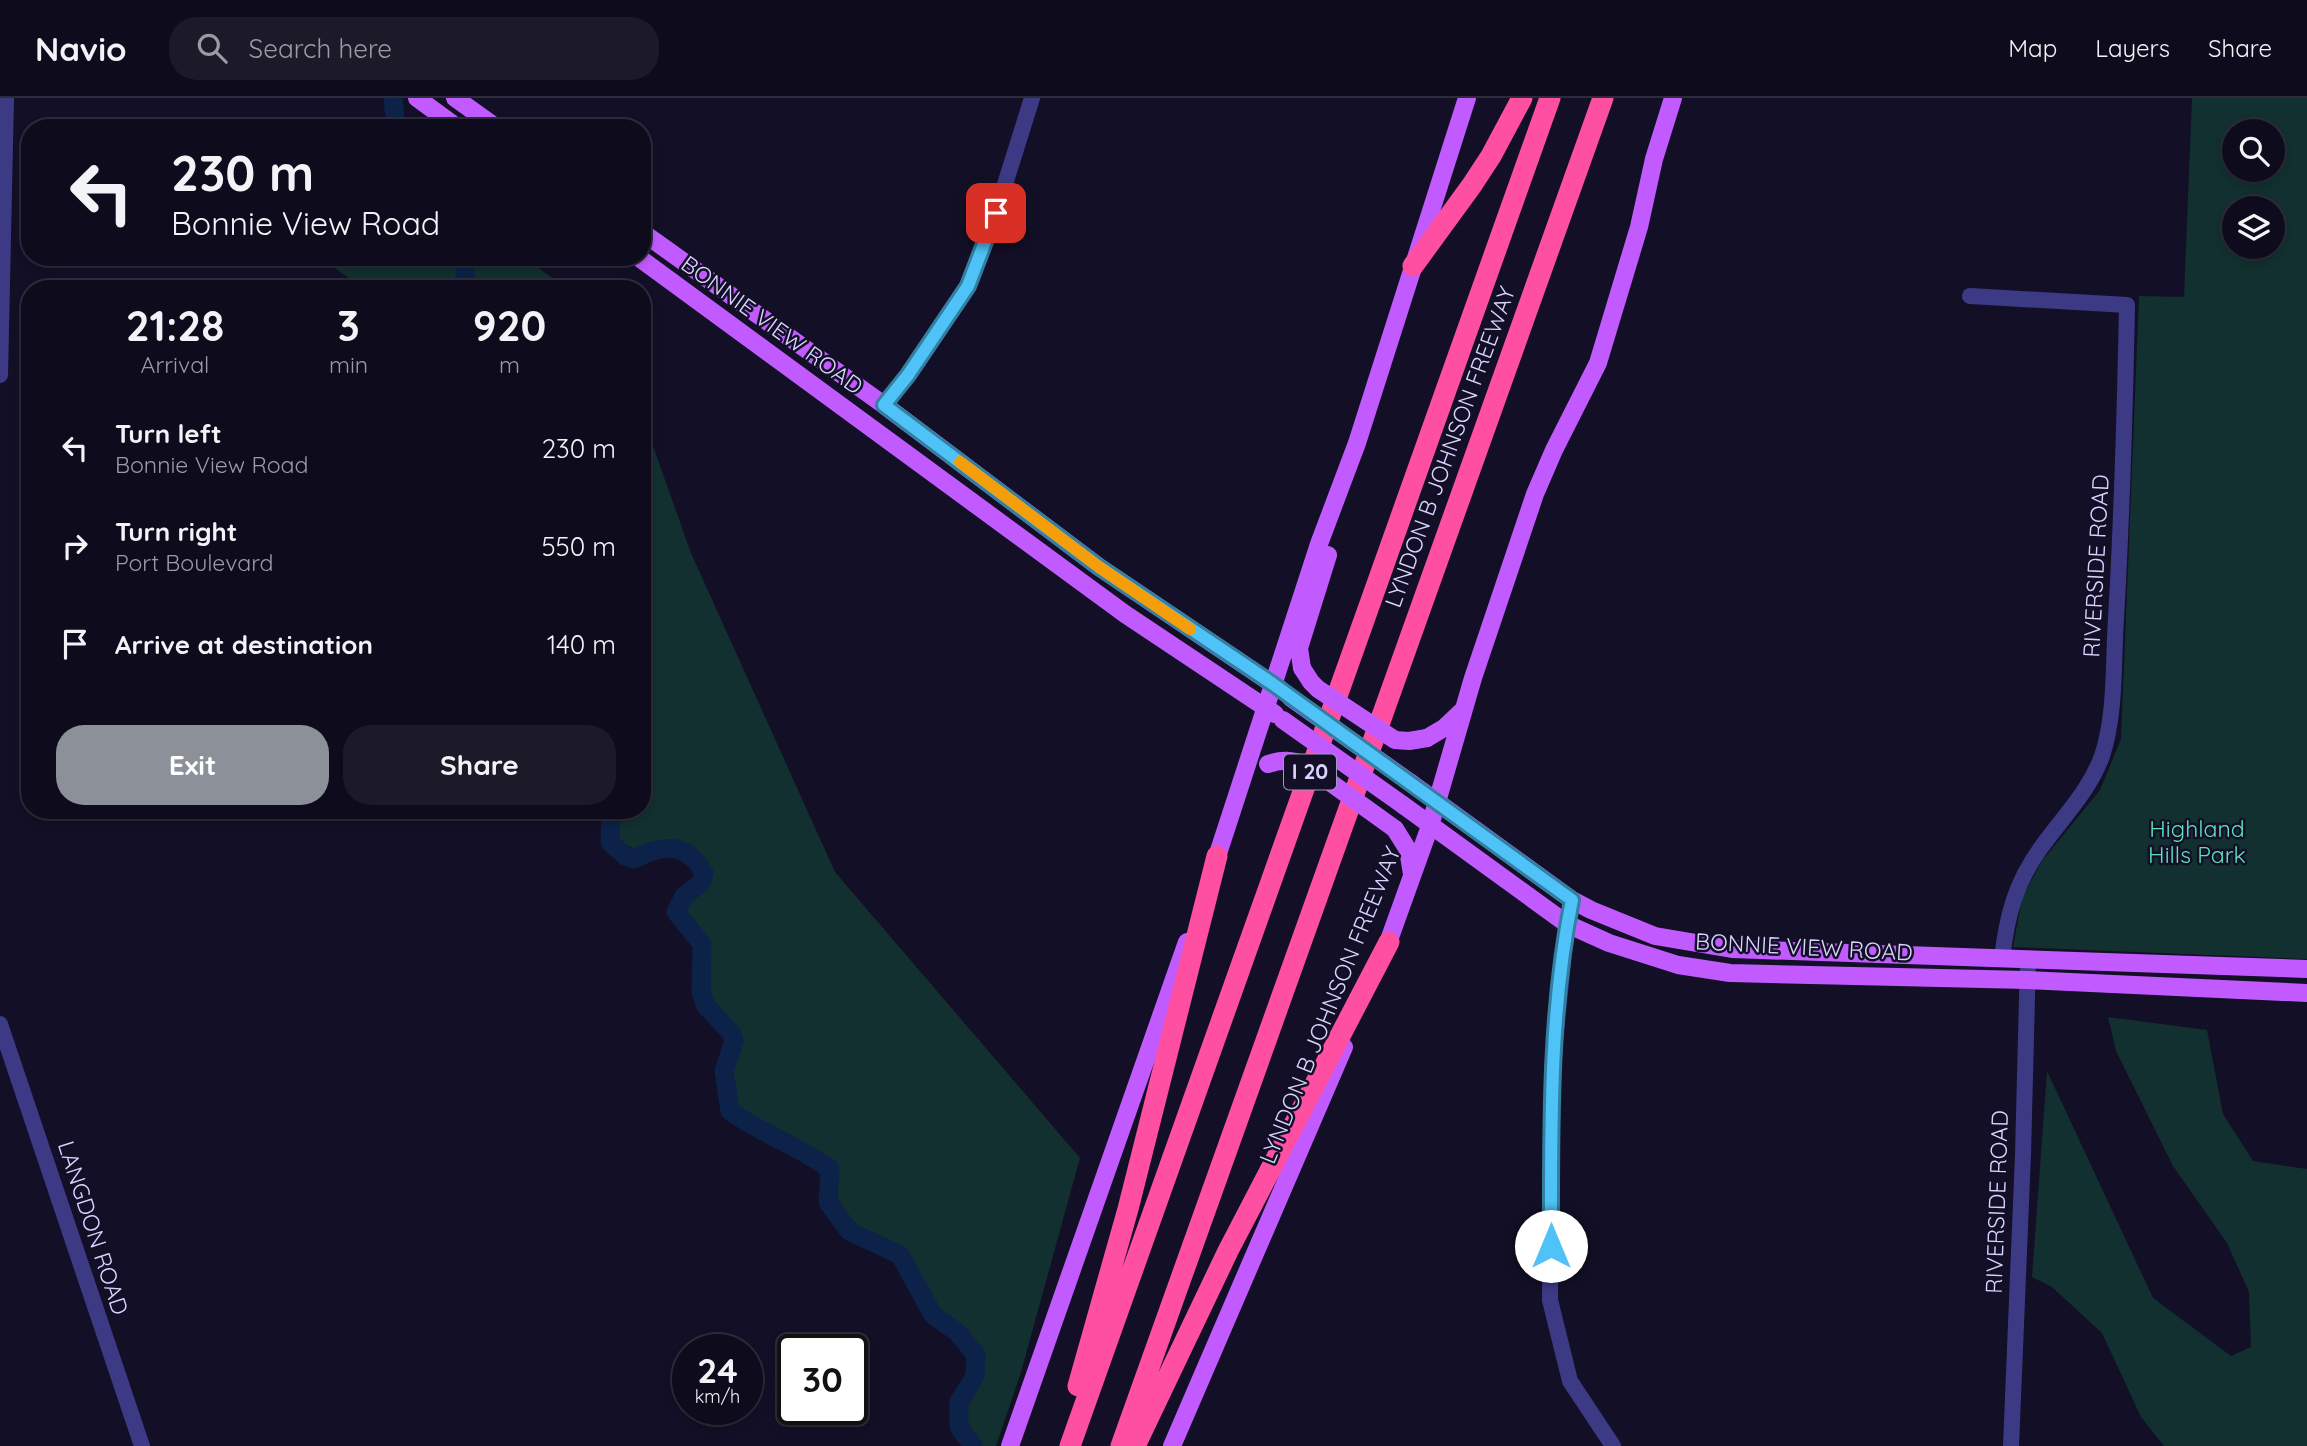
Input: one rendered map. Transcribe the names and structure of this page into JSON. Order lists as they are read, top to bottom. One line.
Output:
{"streets":{"highway":["LYNDON B JOHNSON FREEWAY","I 20"],"main road":["BONNIE VIEW ROAD"],"street":["RIVERSIDE ROAD","LANGDON ROAD"]},"crossings":[["BONNIE VIEW ROAD","LYNDON B JOHNSON FREEWAY"],["BONNIE VIEW ROAD","RIVERSIDE ROAD"]],"parks":["Highland Hills Park"],"page":{"header":"Navio","search":"Search here","nav":["Map","Layers","Share"],"turn":["230 m","Bonnie View Road"],"eta":["21:28","Arrival","3","min","920","m"],"list":[{"name":"Turn left","note":"Bonnie View Road","value":"230 m"},{"name":"Turn right","note":"Port Boulevard","value":"550 m"},{"name":"Arrive at destination","value":"140 m"}],"buttons":["Exit","Share"],"speed":"24 km/h","limit":"30"}}
